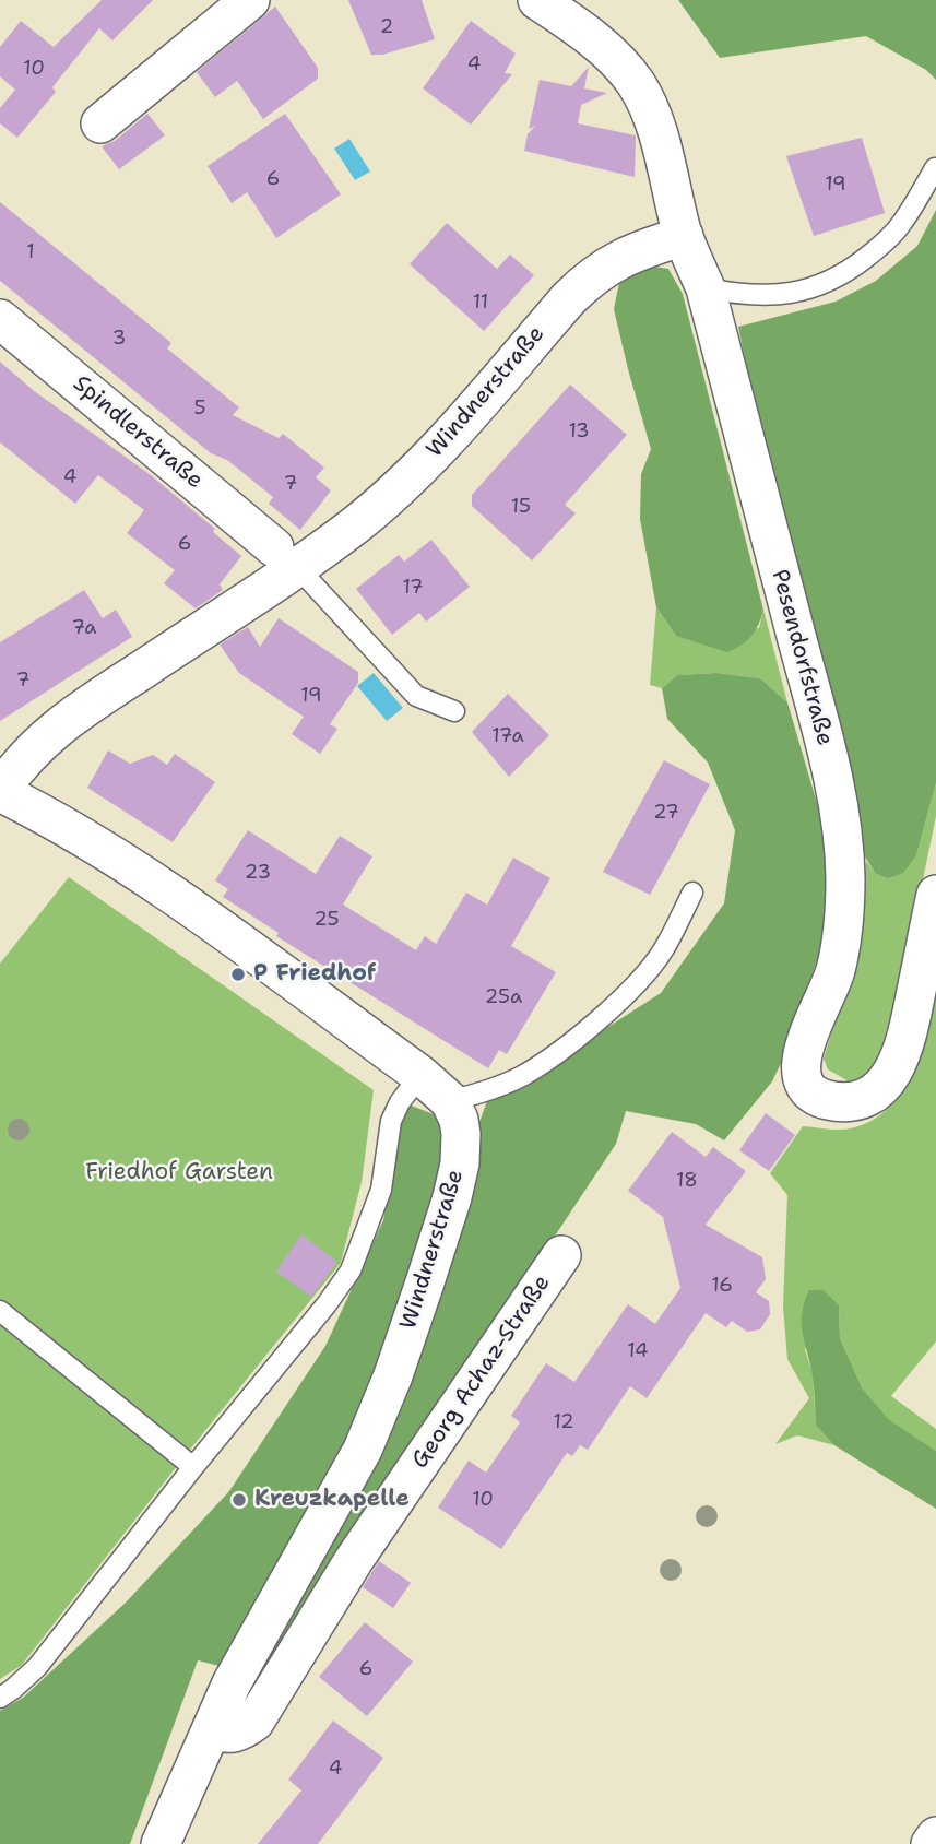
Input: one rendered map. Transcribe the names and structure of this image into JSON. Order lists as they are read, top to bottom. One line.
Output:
{"streets":{"street":["Windnerstraße","Spindlerstraße","Pesendorfstraße","Georg Achaz-Straße"]},"crossings":[["Windnerstraße","Spindlerstraße"],["Windnerstraße","Pesendorfstraße"],["Windnerstraße","Georg Achaz-Straße"]],"parks":["Friedhof Garsten"],"places":["P Friedhof","Kreuzkapelle"],"house_numbers":["2","4","10","6","19","1","11","3","5","13","4","7","15","6","17","7a","7","19","17a","27","23","25","25a","18","16","14","12","10","6","4"]}
